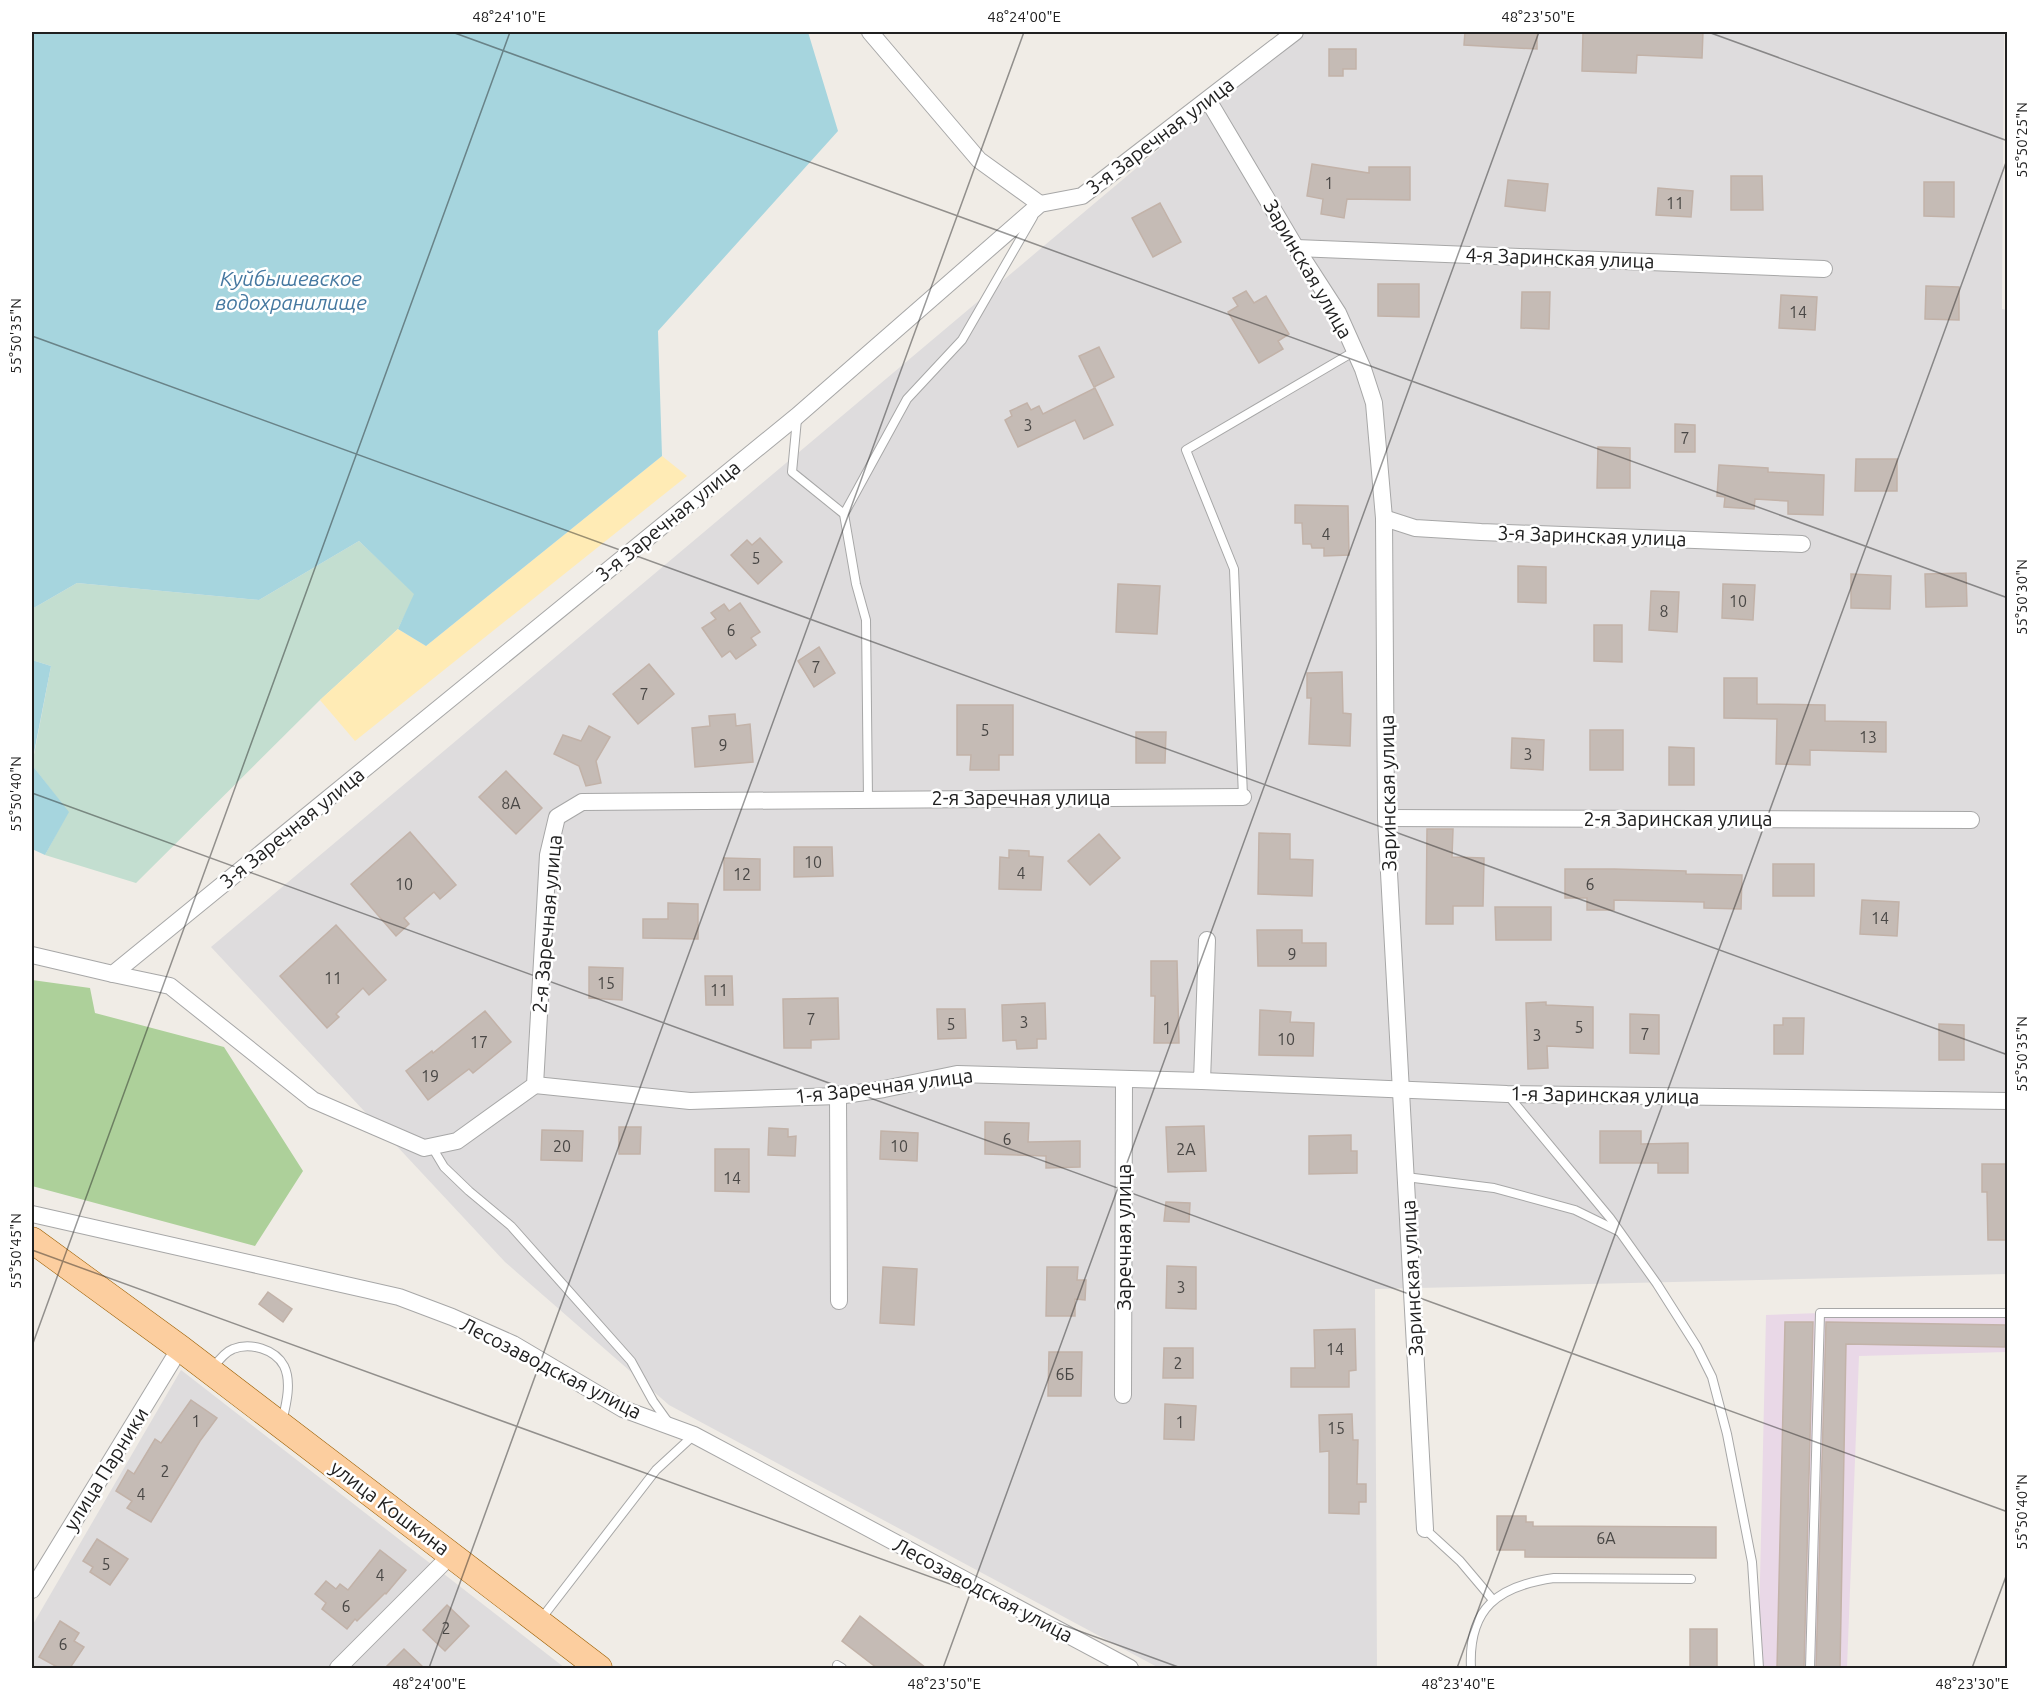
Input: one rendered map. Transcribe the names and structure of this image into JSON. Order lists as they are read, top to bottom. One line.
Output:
{"streets":{"main road":["улица Кошкина"],"street":["3-я Заречная улица","4-я Заринская улица","Заринская улица","3-я Заринская улица","2-я Заречная улица","2-я Заринская улица","1-я Заречная улица","1-я Заринская улица","Заречная улица","Лесозаводская улица","улица Парники"]},"crossings":[["3-я Заречная улица","Заринская улица"],["4-я Заринская улица","Заринская улица"],["Заринская улица","3-я Заринская улица"],["Заринская улица","2-я Заринская улица"],["Заринская улица","1-я Заринская улица"],["2-я Заречная улица","1-я Заречная улица"],["1-я Заречная улица","1-я Заринская улица"],["1-я Заречная улица","Заречная улица"],["улица Парники","улица Кошкина"]],"water":["Куйбышевское водохранилище"],"house_numbers":["1","11","14","3","7","4","5","10","8","6","7","7","5","13","9","3","8А","10","4","12","10","6","14","9","11","15","11","7","3","5","5","1","7","3","10","17","19","6","20","10","2А","14","3","14","2","6Б","1","1","15","2","4","6А","5","4","6","2","6"],"coordinates":["48°24'10\"E","48°24'00\"E","48°23'50\"E","55°50'25\"N","55°50'35\"N","55°50'30\"N","55°50'40\"N","55°50'45\"N","48°23'40\"E","48°23'30\"E"]}
